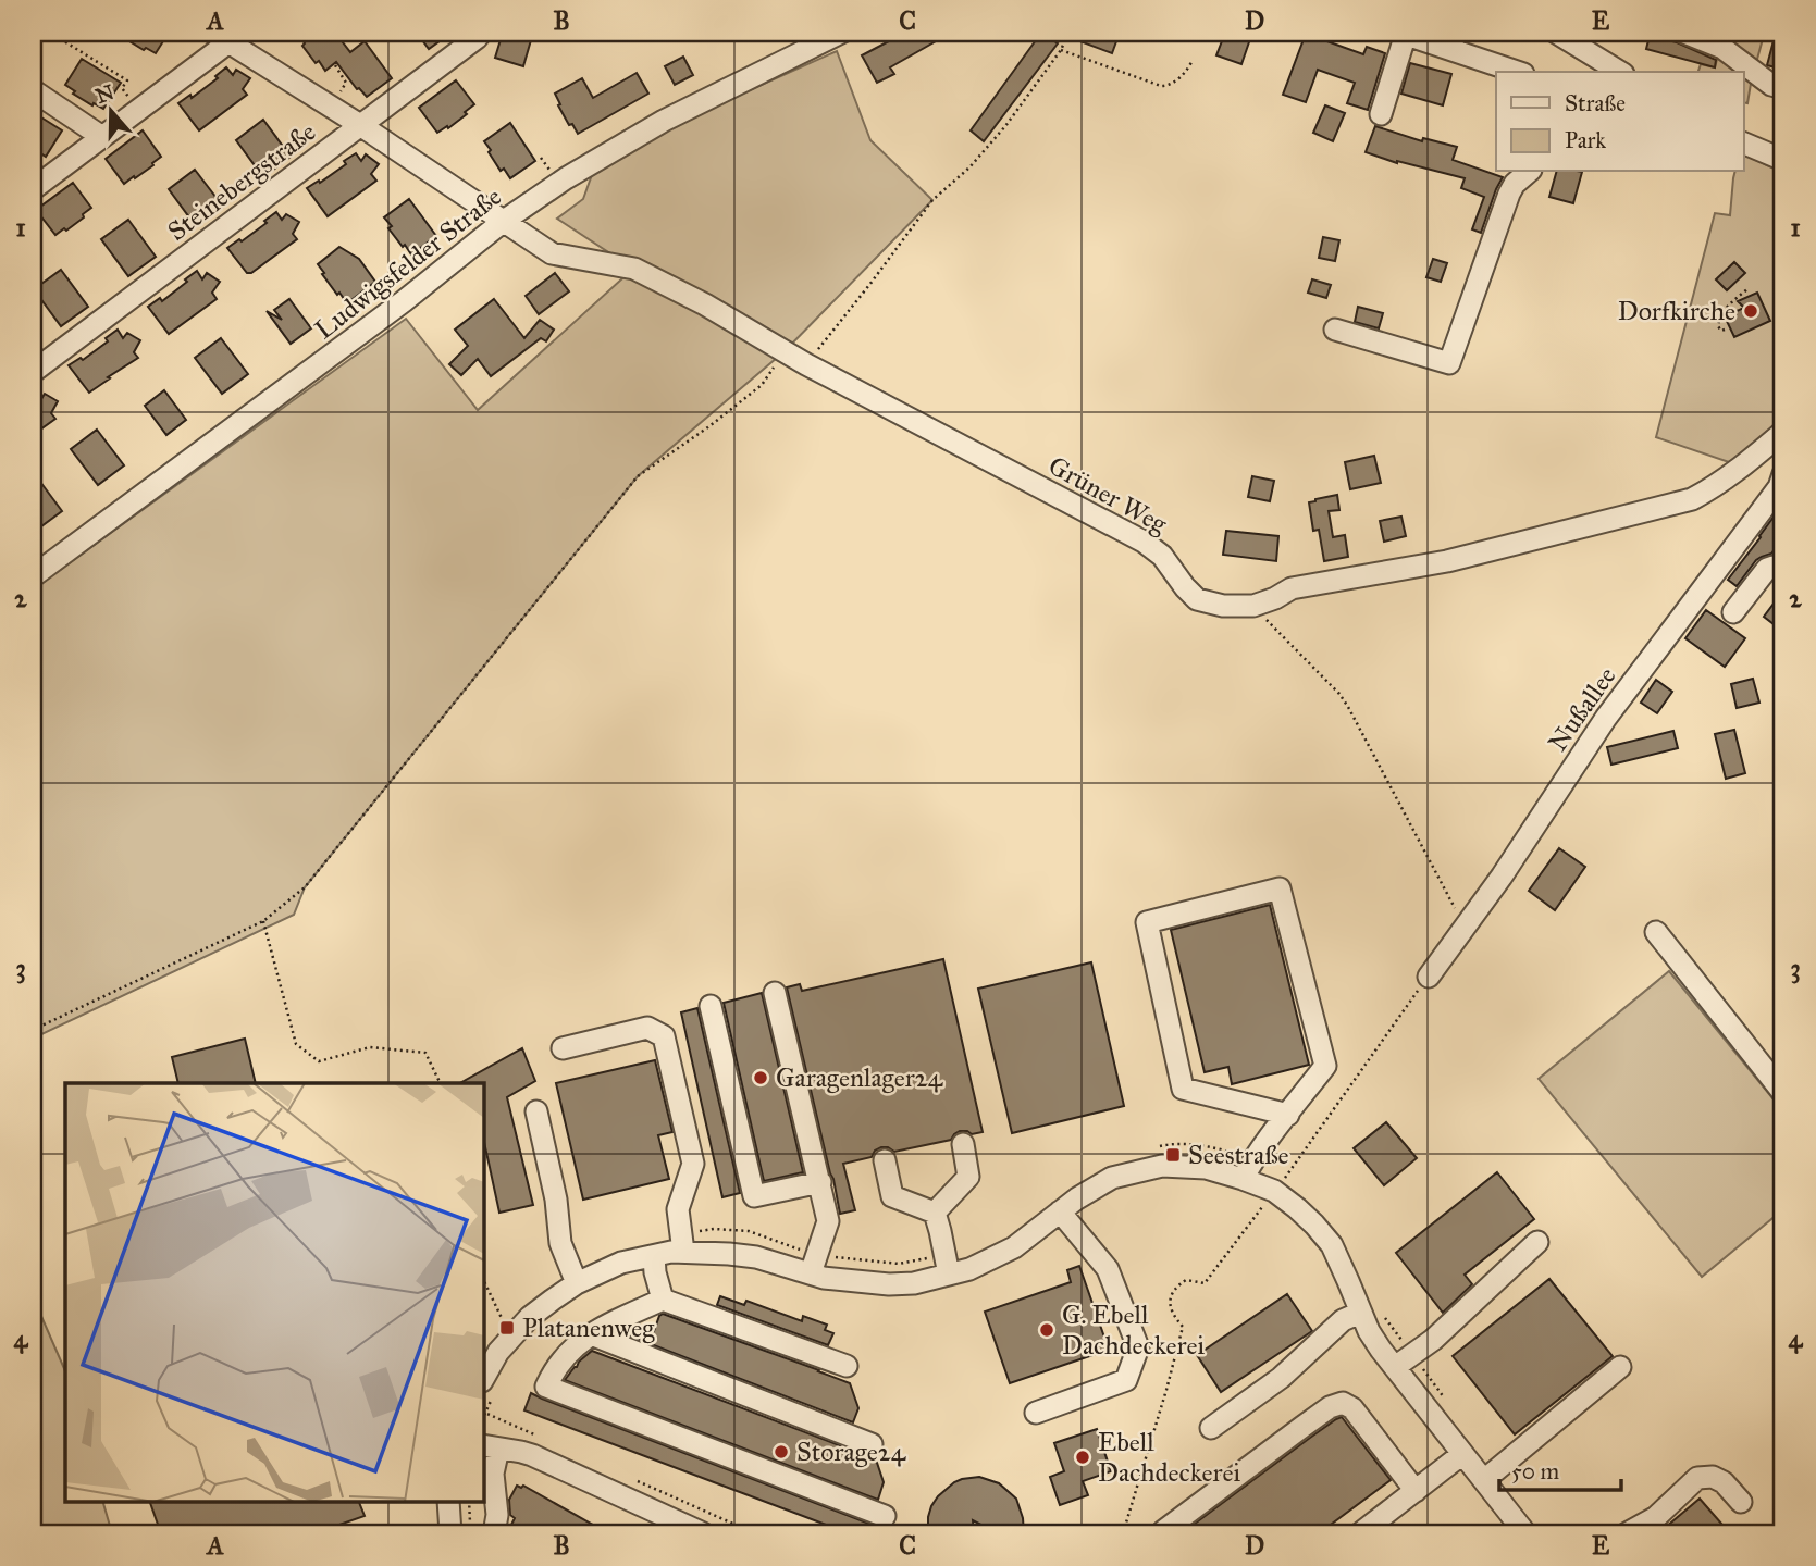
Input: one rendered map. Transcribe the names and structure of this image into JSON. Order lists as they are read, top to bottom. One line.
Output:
{"streets":{"street":["Steinebergstraße","Ludwigsfelder Straße","Grüner Weg","Nußallee"]},"crossings":[["Steinebergstraße","Grüner Weg"],["Ludwigsfelder Straße","Grüner Weg"]],"places":{"other":["Dorfkirche","Garagenlager24","G. Ebell Dachdeckerei","Storage24","Ebell Dachdeckerei"],"transit":["Seestraße","Platanenweg"]},"legend":["Straße","Park"],"scale_bar":"50 m","north":"top","grid":{"columns":["A","B","C","D","E"],"rows":["1","2","3","4"]}}
